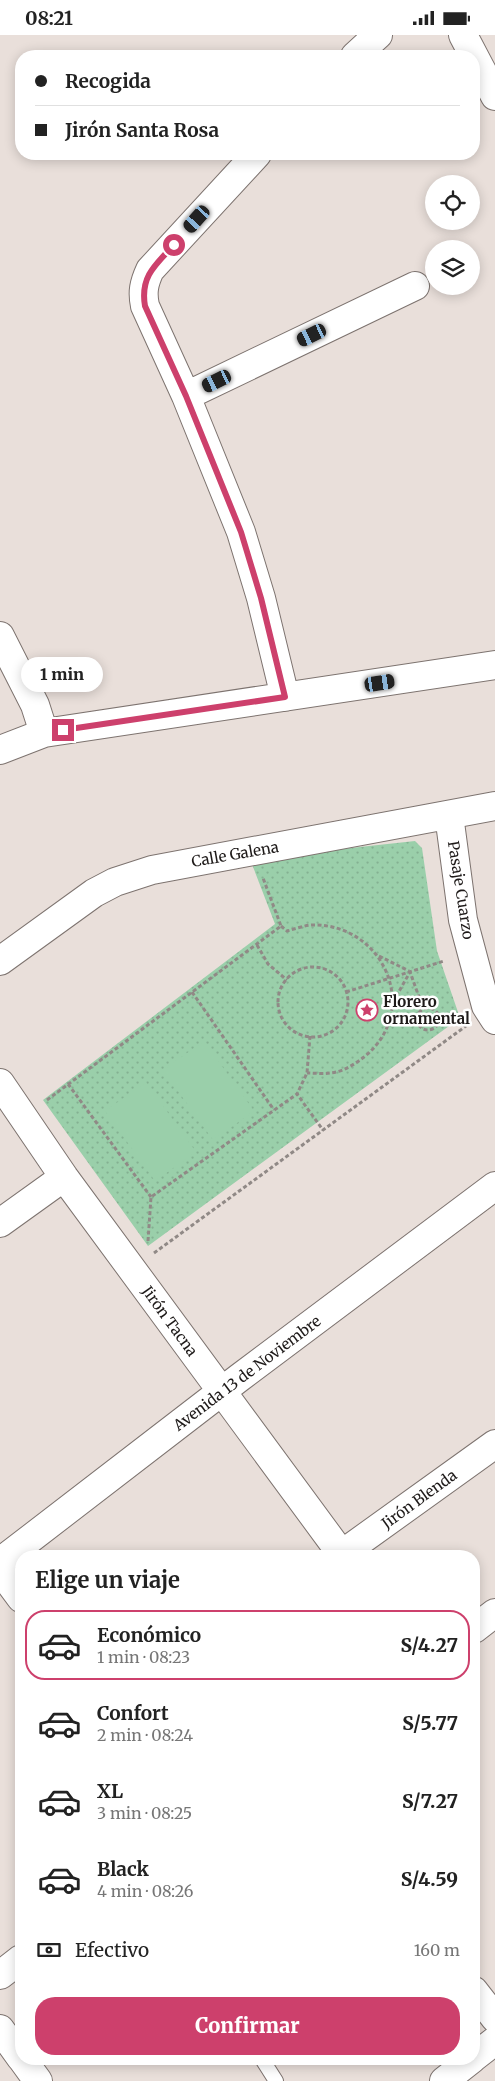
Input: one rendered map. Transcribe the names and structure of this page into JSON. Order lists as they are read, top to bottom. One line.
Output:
{"streets":{"main road":["Calle Galena","Pasaje Cuarzo","Jirón Tacna","Avenida 13 de Noviembre","Jirón Blenda"]},"crossings":[["Calle Galena","Pasaje Cuarzo"],["Jirón Tacna","Avenida 13 de Noviembre"]],"places":{"place":["Florero ornamental"]},"page":{"status":"08:21","banner":["Recogida","Jirón Santa Rosa"],"bubble":"1 min","heading":"Elige un viaje","list":[{"name":"Económico","note":"1 min · 08:23","value":"S/4.27"},{"name":"Confort","note":"2 min · 08:24","value":"S/5.77"},{"name":"XL","note":"3 min · 08:25","value":"S/7.27"},{"name":"Black","note":"4 min · 08:26","value":"S/4.59"}],"pay":["Efectivo","160 m"],"buttons":"Confirmar"}}
